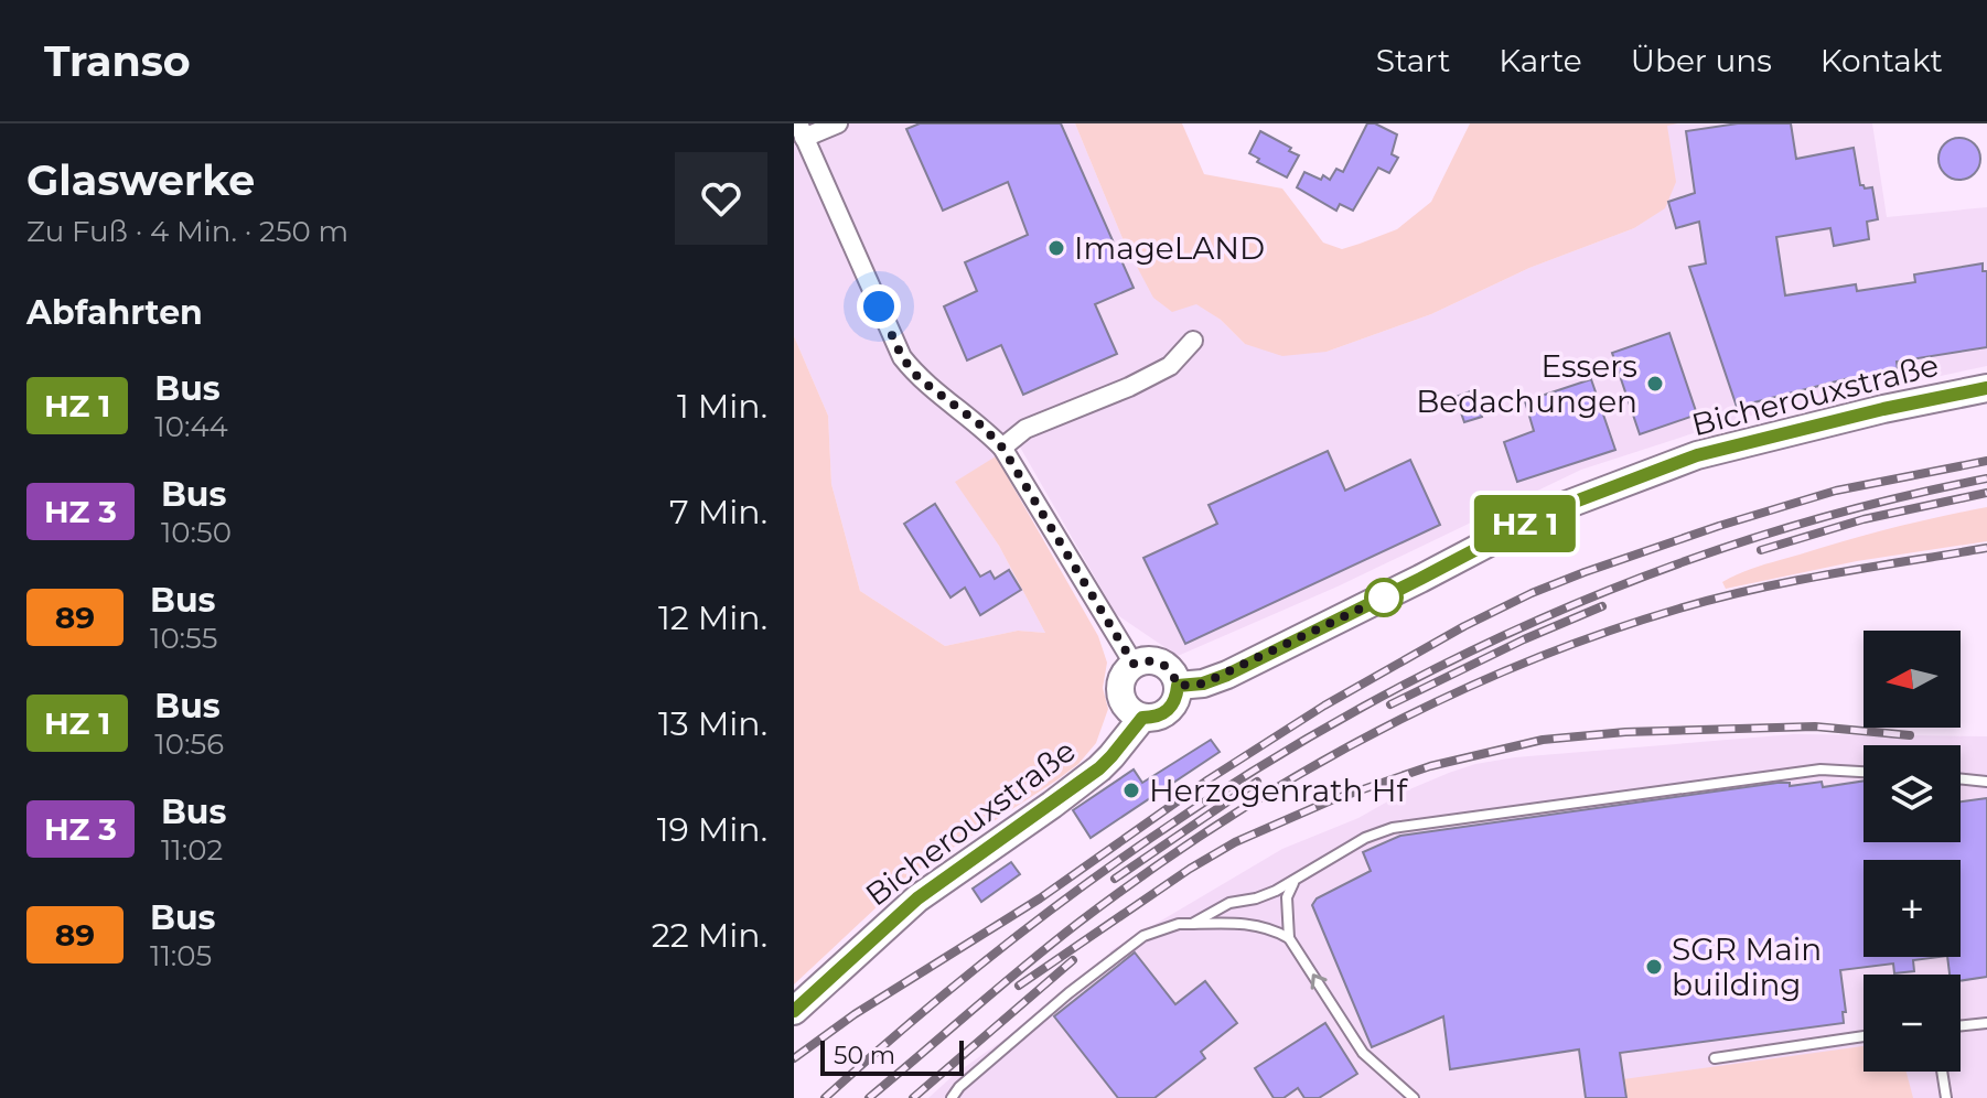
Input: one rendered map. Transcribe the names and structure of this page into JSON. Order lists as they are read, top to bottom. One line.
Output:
{"streets":{"street":["Bicherouxstraße"]},"places":["ImageLAND","Essers Bedachungen","Herzogenrath Hf","SGR Main building"],"scale_bar":"50 m","north":"left","page":{"header":"Transo","nav":["Start","Karte","Über uns","Kontakt"],"heading":[["Glaswerke","Zu Fuß · 4 Min. · 250 m"],"Abfahrten"],"on_map":"HZ 1","list":[{"mark":"HZ 1","name":"Bus","note":"10:44","value":"1 Min."},{"mark":"HZ 3","name":"Bus","note":"10:50","value":"7 Min."},{"mark":"89","name":"Bus","note":"10:55","value":"12 Min."},{"mark":"HZ 1","name":"Bus","note":"10:56","value":"13 Min."},{"mark":"HZ 3","name":"Bus","note":"11:02","value":"19 Min."},{"mark":"89","name":"Bus","note":"11:05","value":"22 Min."}],"map_buttons":["+","−"],"scale":"50 m"}}
